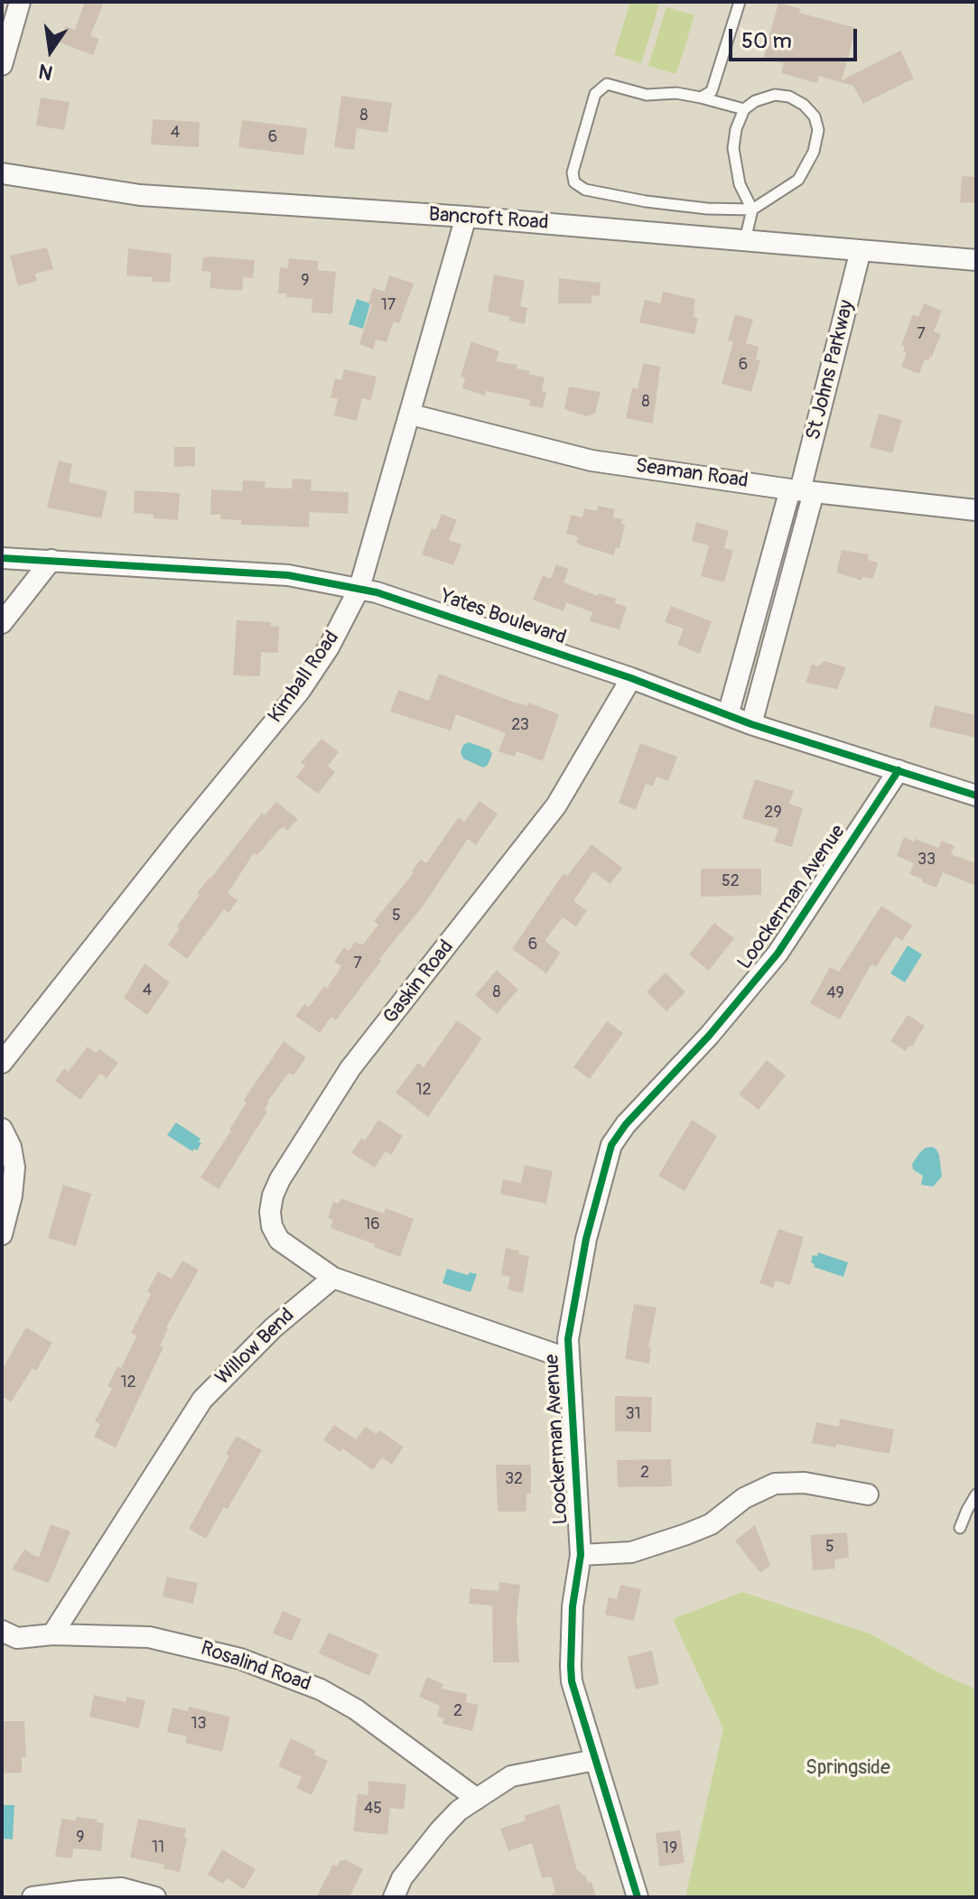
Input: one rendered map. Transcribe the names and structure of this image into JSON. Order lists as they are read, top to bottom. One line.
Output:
{"streets":{"street":["Bancroft Road","St Johns Parkway","Seaman Road","Yates Boulevard","Kimball Road","Loockerman Avenue","Gaskin Road","Willow Bend","Rosalind Road"]},"crossings":[["Bancroft Road","St Johns Parkway"],["Bancroft Road","Kimball Road"],["St Johns Parkway","Seaman Road"],["St Johns Parkway","Yates Boulevard"],["Seaman Road","Kimball Road"],["Yates Boulevard","Kimball Road"],["Yates Boulevard","Loockerman Avenue"],["Yates Boulevard","Gaskin Road"],["Gaskin Road","Willow Bend"],["Willow Bend","Rosalind Road"]],"parks":["Springside"],"house_numbers":["8","4","6","9","17","7","6","8","23","29","33","52","5","6","7","4","8","49","12","16","12","31","2","32","5","2","13","45","9","11","19"],"scale_bar":"50 m","north":"bottom"}
